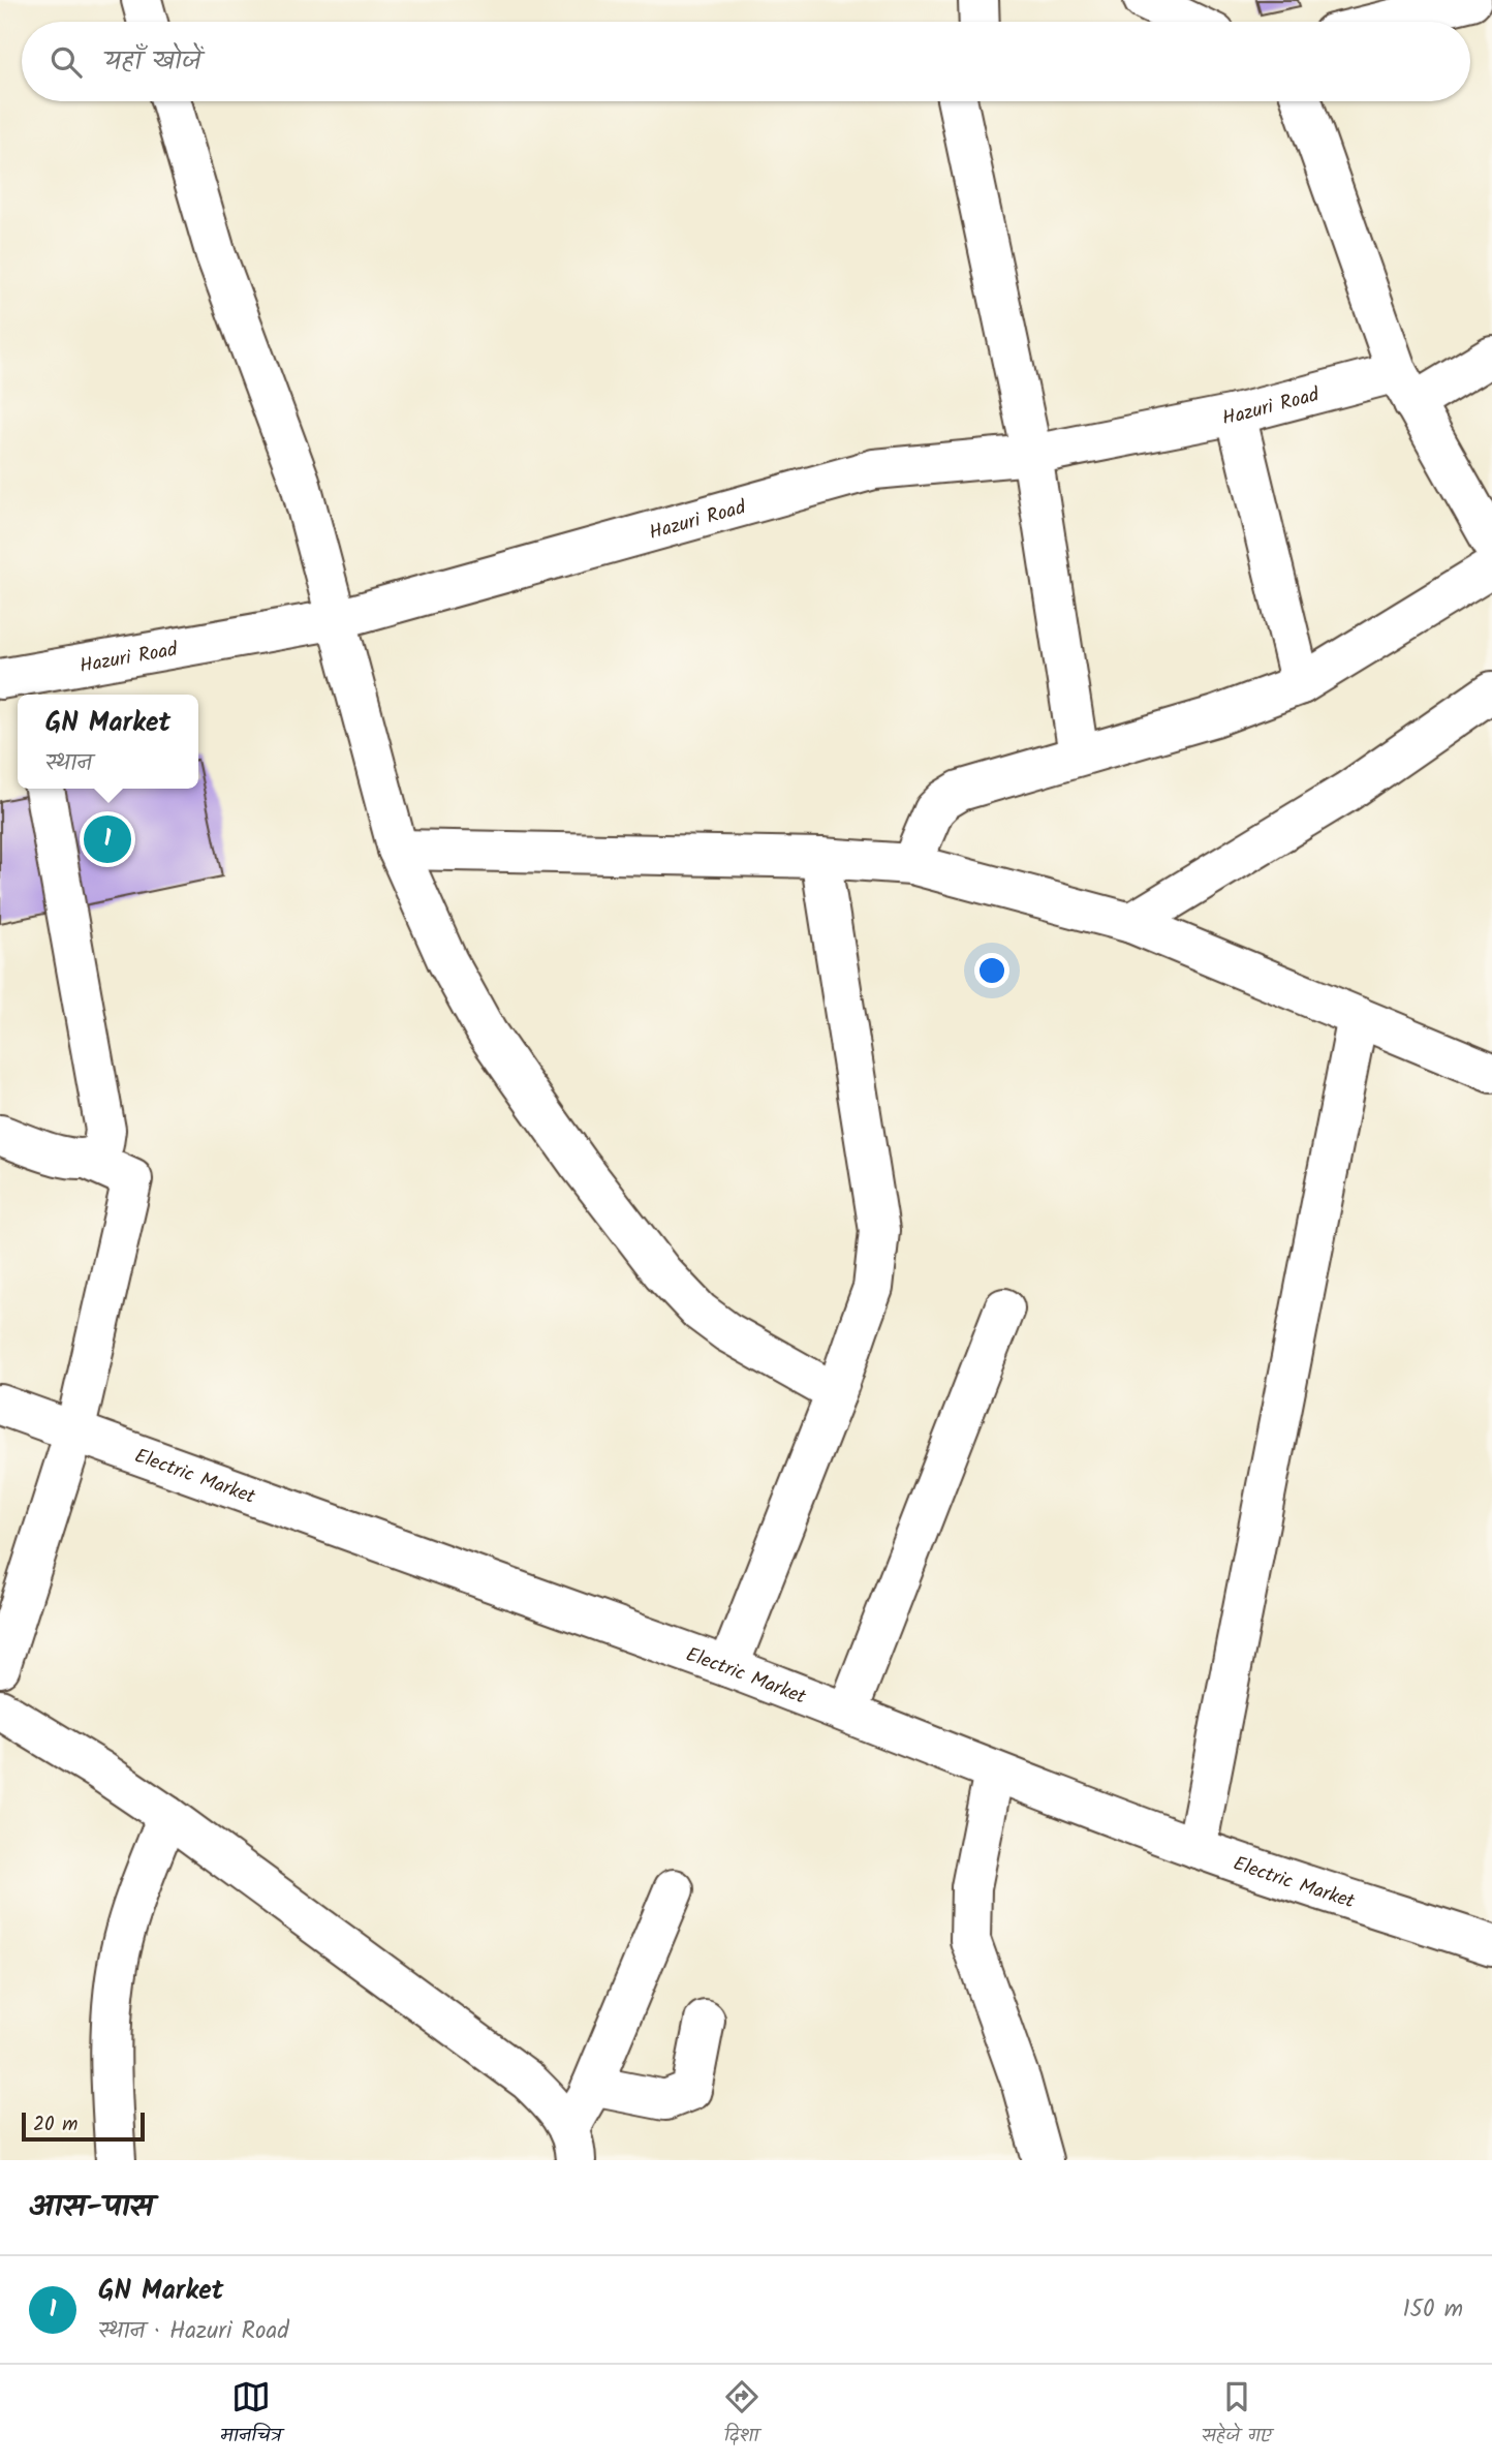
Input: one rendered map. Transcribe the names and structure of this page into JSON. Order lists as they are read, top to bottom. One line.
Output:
{"streets":{"street":["Hazuri Road","Electric Market"]},"scale_bar":"20 m","page":{"search":"यहाँ खोजें","popup":["GN Market","स्थान"],"pins":"1","scale":"20 m","heading":"आस-पास","list":[{"mark":"1","name":"GN Market","note":"स्थान · Hazuri Road","value":"150 m"}],"nav":["मानचित्र","दिशा","सहेजे गए"]}}
